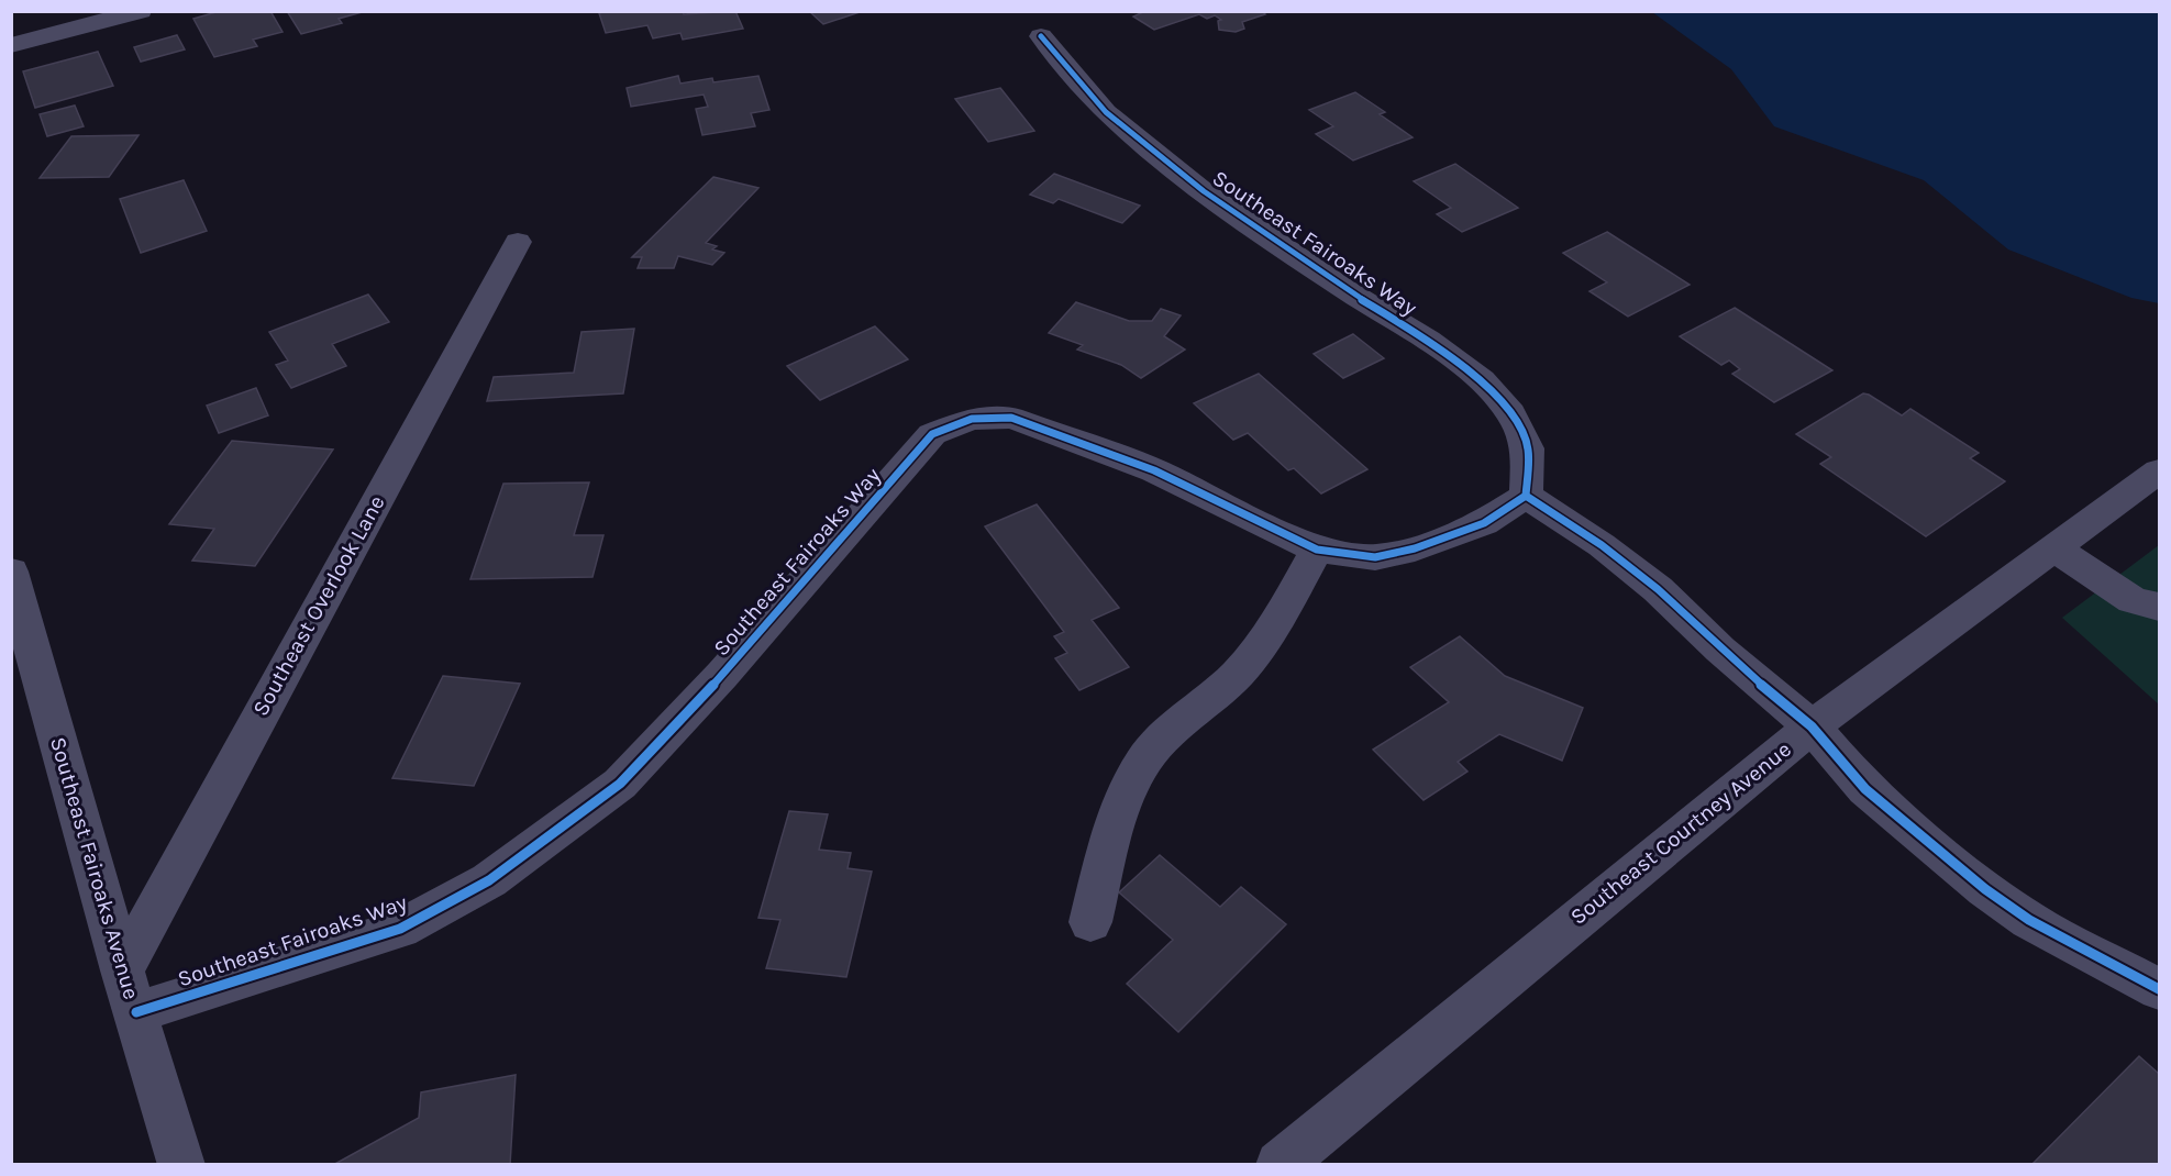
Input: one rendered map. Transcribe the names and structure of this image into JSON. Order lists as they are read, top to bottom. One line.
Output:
{"streets":{"street":["Southeast Fairoaks Way","Southeast Overlook Lane","Southeast Courtney Avenue","Southeast Fairoaks Avenue"]},"crossings":[["Southeast Fairoaks Way","Southeast Fairoaks Avenue"],["Southeast Overlook Lane","Southeast Fairoaks Avenue"]]}
